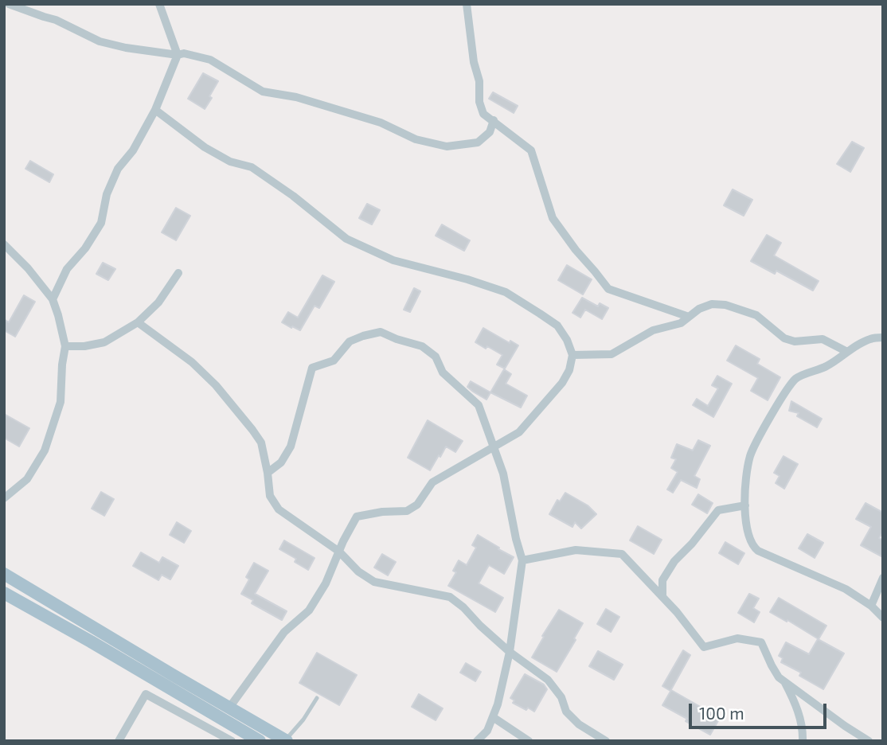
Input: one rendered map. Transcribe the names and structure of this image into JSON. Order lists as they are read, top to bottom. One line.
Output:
{"scale_bar":"100 m"}
